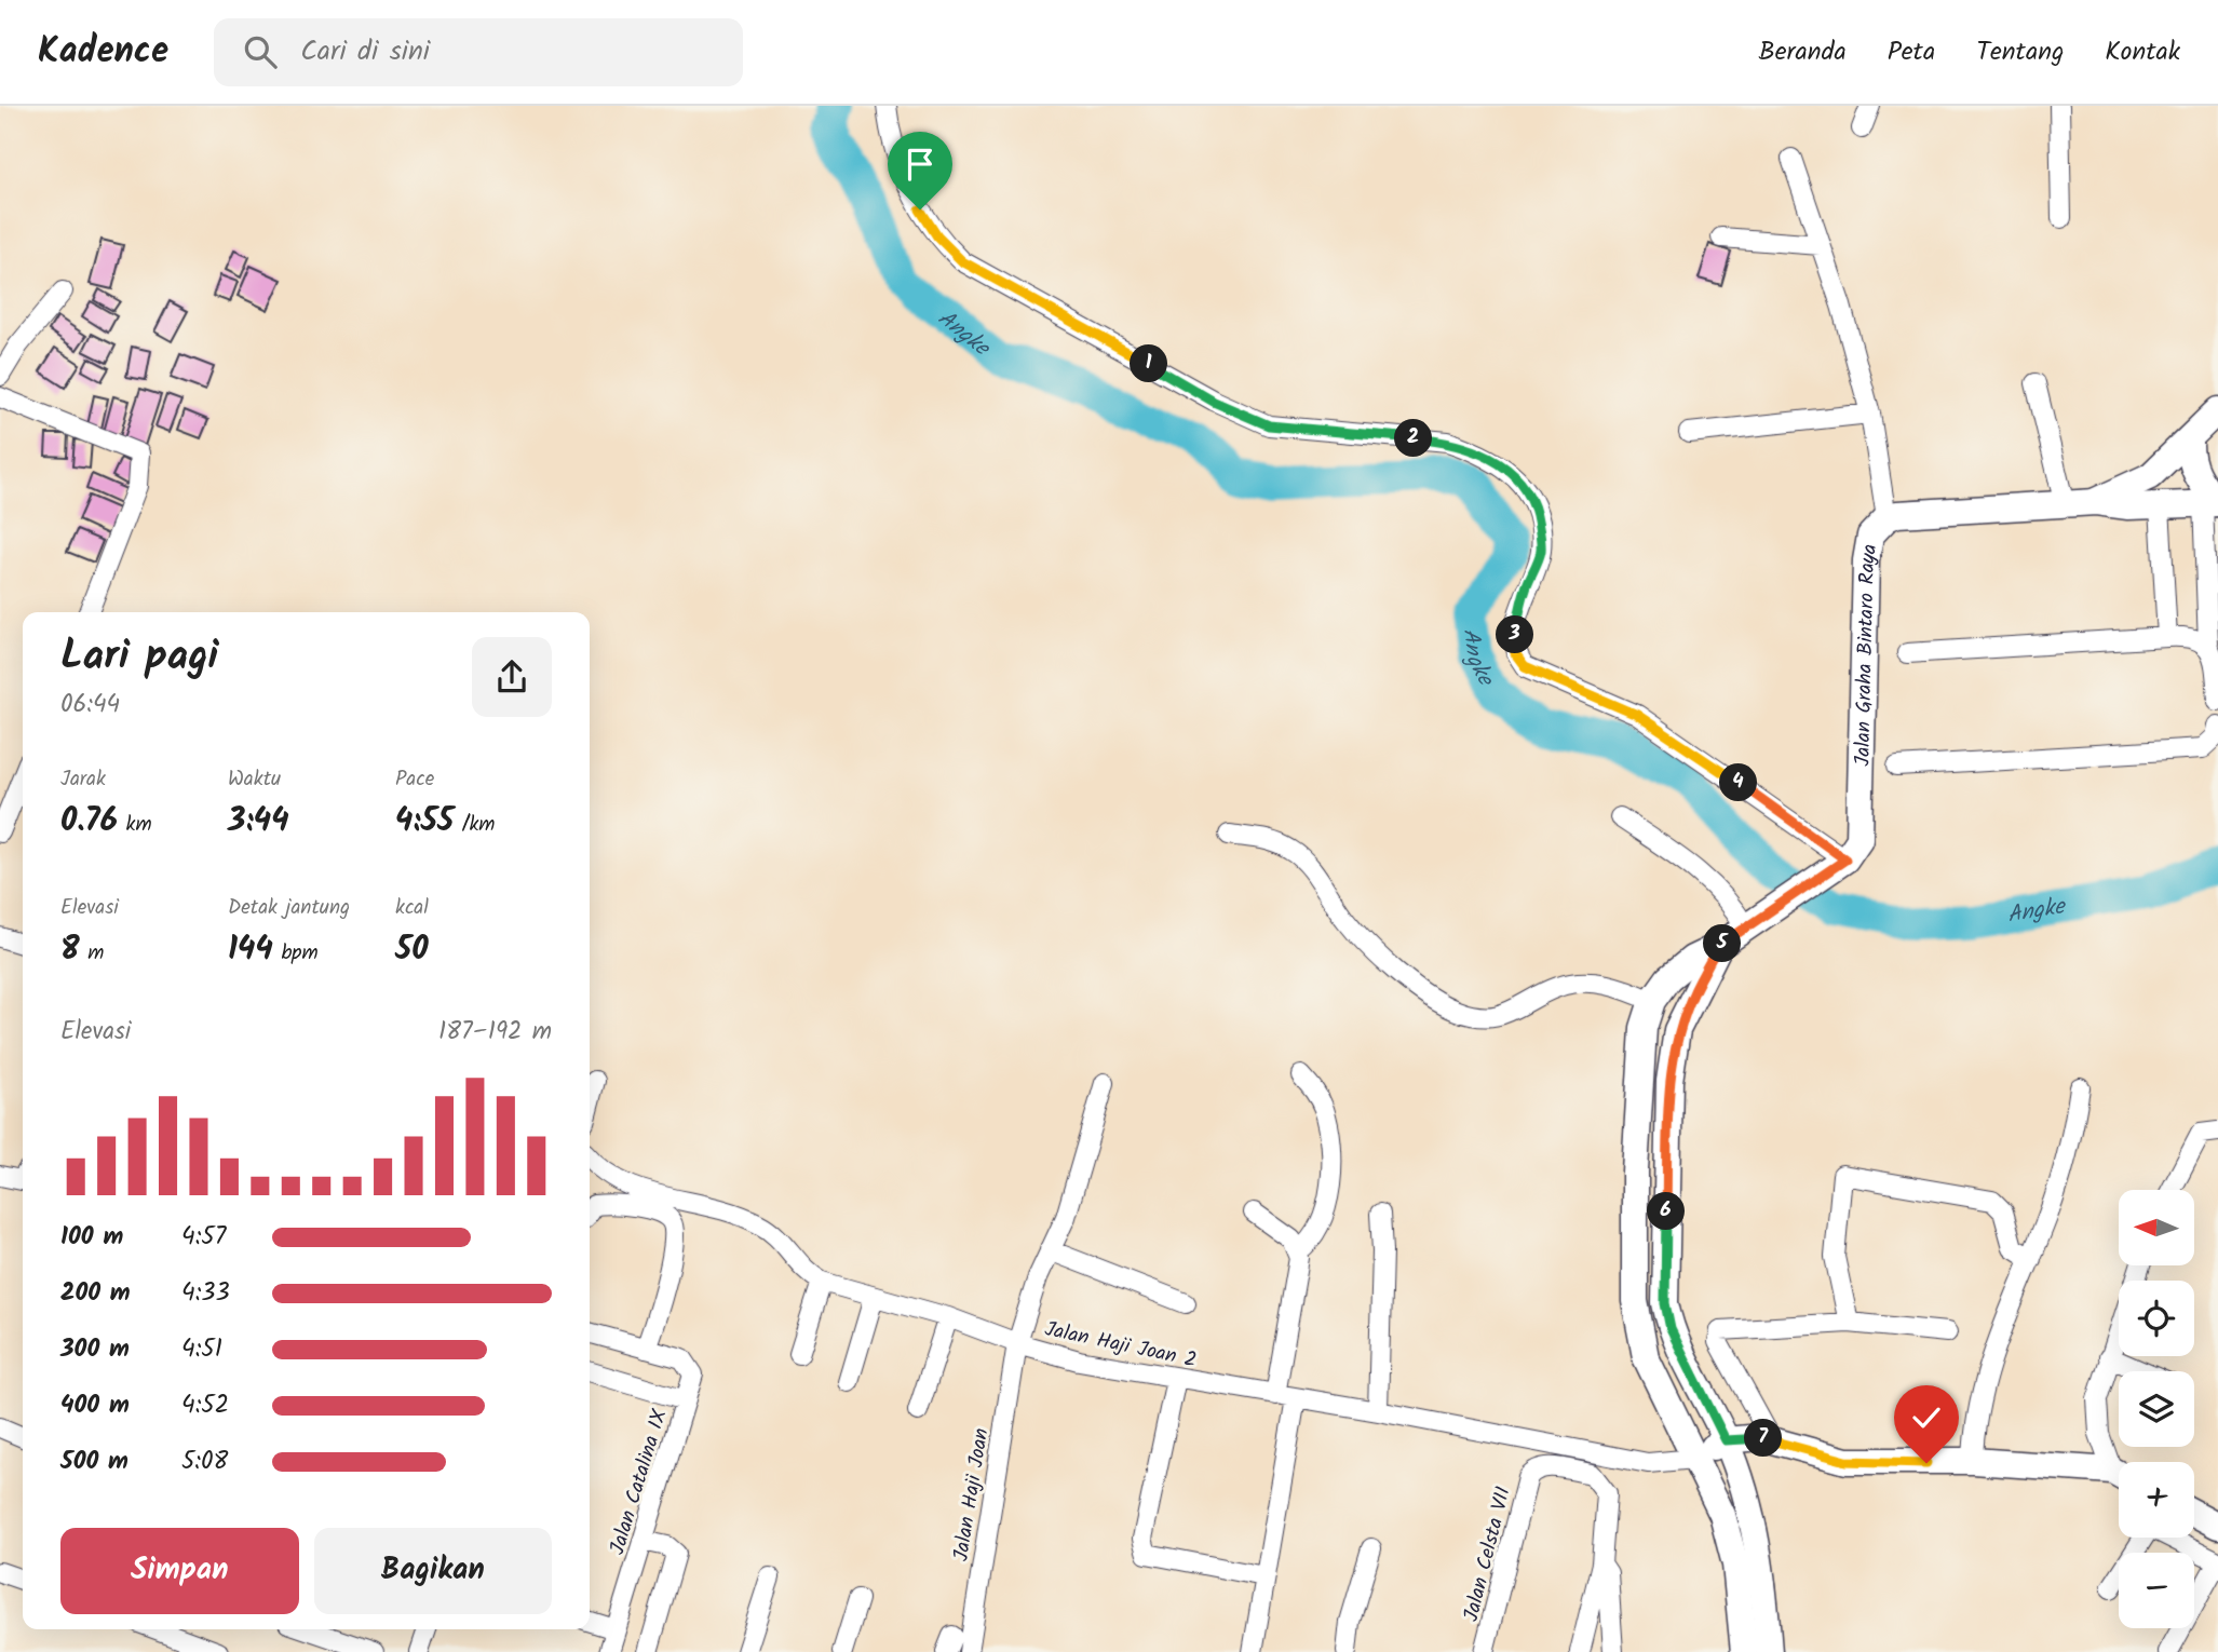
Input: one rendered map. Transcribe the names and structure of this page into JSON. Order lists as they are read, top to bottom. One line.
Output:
{"streets":{"main road":["Jalan Graha Bintaro Raya"],"street":["Jalan Haji Joan 2","Jalan Catalina IX","Jalan Haji Joan","Jalan Celsta VII"]},"crossings":[["Jalan Haji Joan 2","Jalan Haji Joan"]],"water":["Angke"],"north":"left","page":{"header":"Kadence","search":"Cari di sini","nav":["Beranda","Peta","Tentang","Kontak"],"pins":["1","2","3","4","5","6","7"],"heading":["Lari pagi","06:44"],"stats":[["Jarak","0.76 km"],["Waktu","3:44"],["Pace","4:55 /km"],["Elevasi","8 m"],["Detak jantung","144 bpm"],["kcal","50"]],"chart":["Elevasi","187–192 m"],"map_buttons":["+","−"],"list":[{"name":"100 m","note":"4:57"},{"name":"200 m","note":"4:33"},{"name":"300 m","note":"4:51"},{"name":"400 m","note":"4:52"},{"name":"500 m","note":"5:08"}],"buttons":["Simpan","Bagikan"]}}
